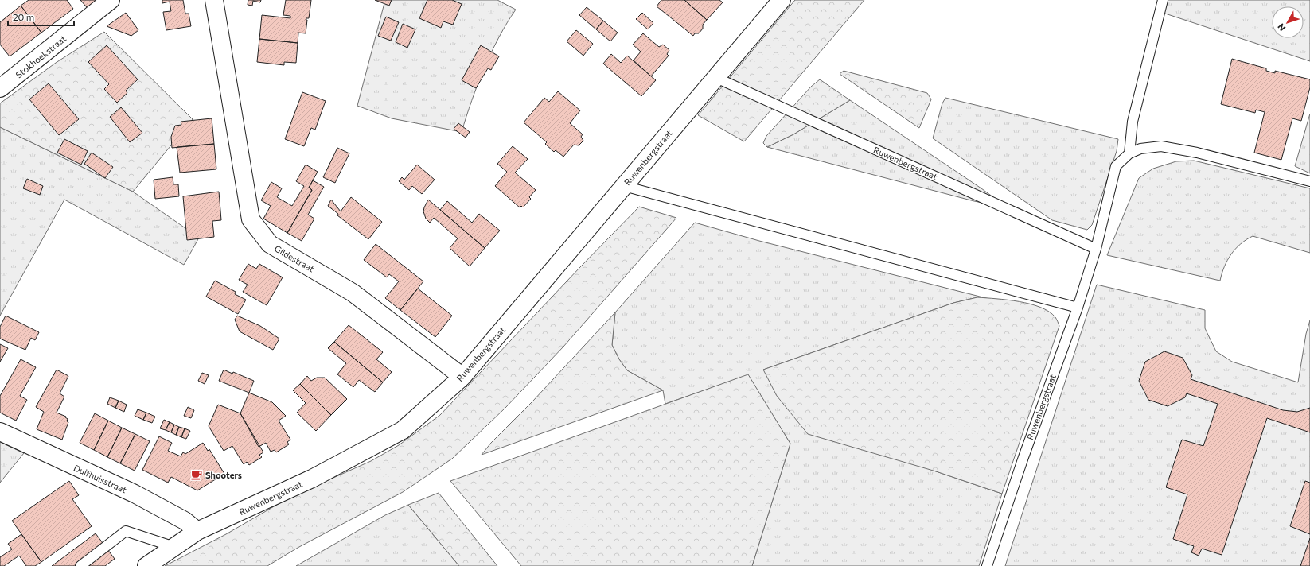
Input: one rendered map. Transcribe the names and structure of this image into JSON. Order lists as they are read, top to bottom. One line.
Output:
{"streets":{"street":["Stokhoekstraat","Ruwenbergstraat","Gildestraat","Duifhuisstraat"]},"crossings":[["Ruwenbergstraat","Gildestraat"],["Ruwenbergstraat","Duifhuisstraat"]],"places":{"cafe":["Shooters"]},"scale_bar":"20 m","north":"bottom left"}
